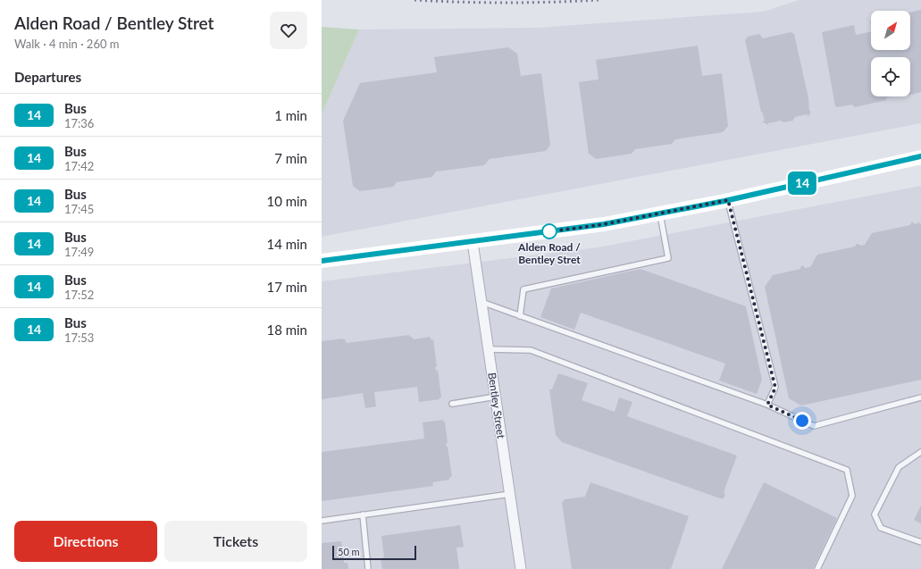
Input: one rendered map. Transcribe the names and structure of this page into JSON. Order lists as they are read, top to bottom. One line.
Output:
{"streets":{"street":["Bentley Street"]},"places":["Alden Road / Bentley Stret"],"lines":["bus line 14"],"scale_bar":"50 m","north":"top right","page":{"heading":[["Alden Road / Bentley Stret","Walk · 4 min · 260 m"],"Departures"],"on_map":"14","list":[{"mark":"14","name":"Bus","note":"17:36","value":"1 min"},{"mark":"14","name":"Bus","note":"17:42","value":"7 min"},{"mark":"14","name":"Bus","note":"17:45","value":"10 min"},{"mark":"14","name":"Bus","note":"17:49","value":"14 min"},{"mark":"14","name":"Bus","note":"17:52","value":"17 min"},{"mark":"14","name":"Bus","note":"17:53","value":"18 min"}],"buttons":["Directions","Tickets"],"scale":"50 m"}}
